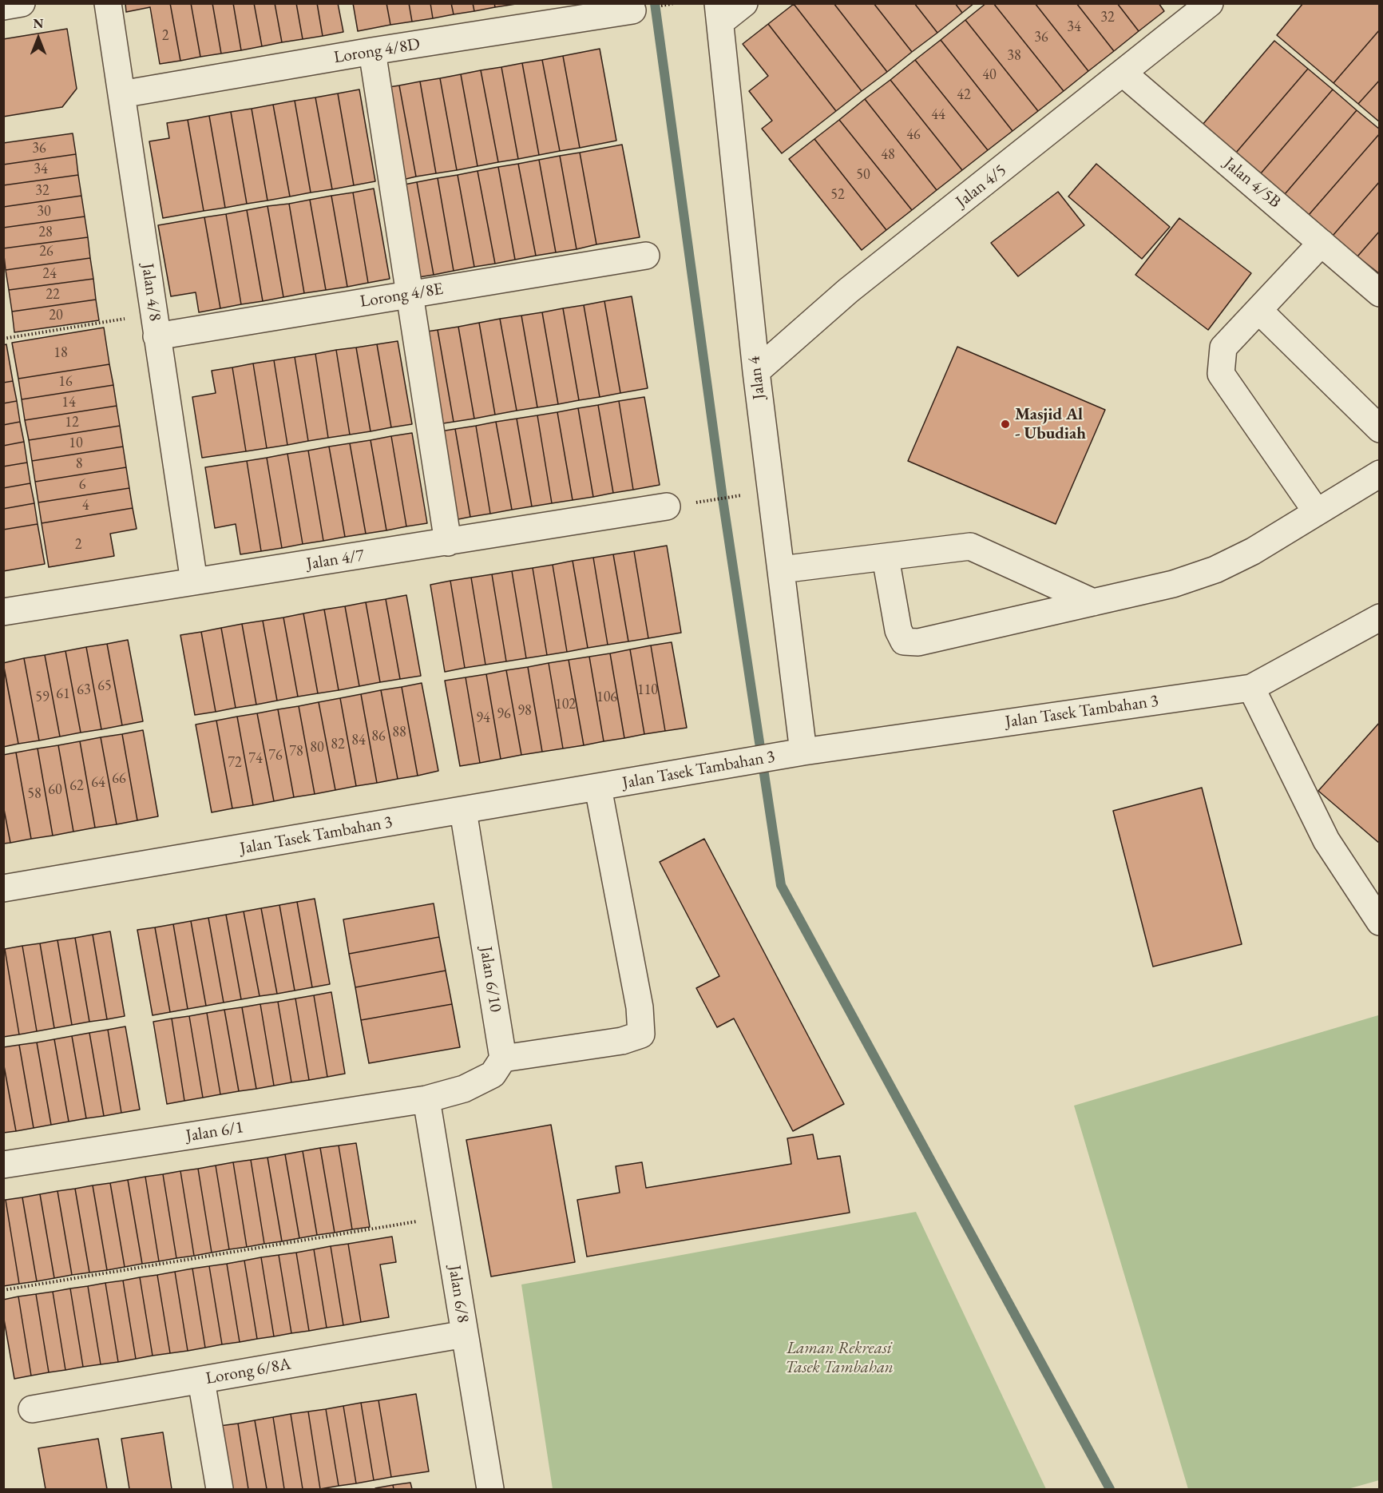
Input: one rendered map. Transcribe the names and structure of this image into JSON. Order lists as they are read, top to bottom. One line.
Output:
{"streets":{"street":["Lorong 4/8D","Jalan 4/5B","Jalan 4/5","Jalan 4/8","Lorong 4/8E","Jalan 4","Jalan 4/7","Jalan Tasek Tambahan 3","Jalan 6/10","Jalan 6/1","Jalan 6/8","Lorong 6/8A"]},"crossings":[["Lorong 4/8D","Jalan 4/8"],["Jalan 4/5B","Jalan 4/5"],["Jalan 4/5","Jalan 4"],["Jalan 4/8","Lorong 4/8E"],["Jalan 4/8","Jalan 4/7"],["Jalan 4","Jalan Tasek Tambahan 3"],["Jalan Tasek Tambahan 3","Jalan 6/10"],["Jalan 6/1","Jalan 6/8"],["Jalan 6/8","Lorong 6/8A"]],"parks":["Laman Rekreasi Tasek Tambahan"],"places":["Masjid Al - Ubudiah"],"house_numbers":["32","34","2","36","38","40","42","44","46","36","48","34","50","32","52","30","28","26","24","22","20","18","16","14","12","10","8","6","4","2","65","63","110","61","59","106","102","98","96","94","88","86","84","82","80","78","76","74","72","66","64","62","60","58"],"north":"top"}
